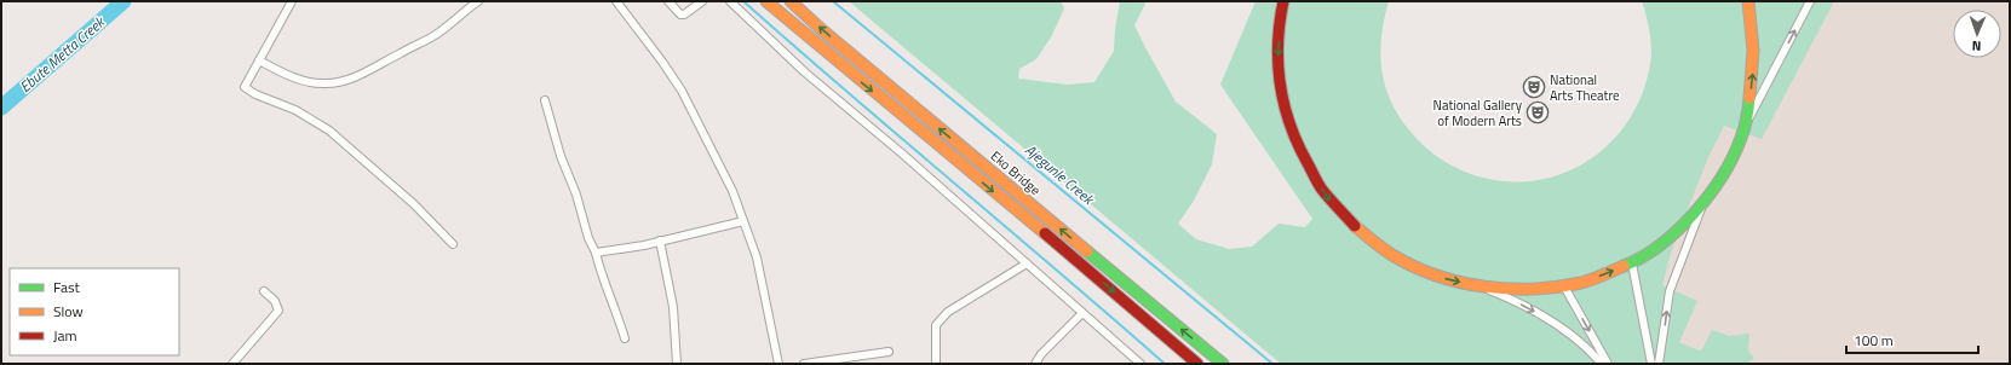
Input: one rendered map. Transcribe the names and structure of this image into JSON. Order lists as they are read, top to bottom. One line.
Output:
{"streets":{"main road":["Eko Bridge"]},"water":["Ebute Metta Creek","Ajegunle Creek"],"places":{"theatre":["National Arts Theatre","National Gallery of Modern Arts"]},"legend":["Fast","Slow","Jam"],"scale_bar":"100 m","north":"bottom"}
